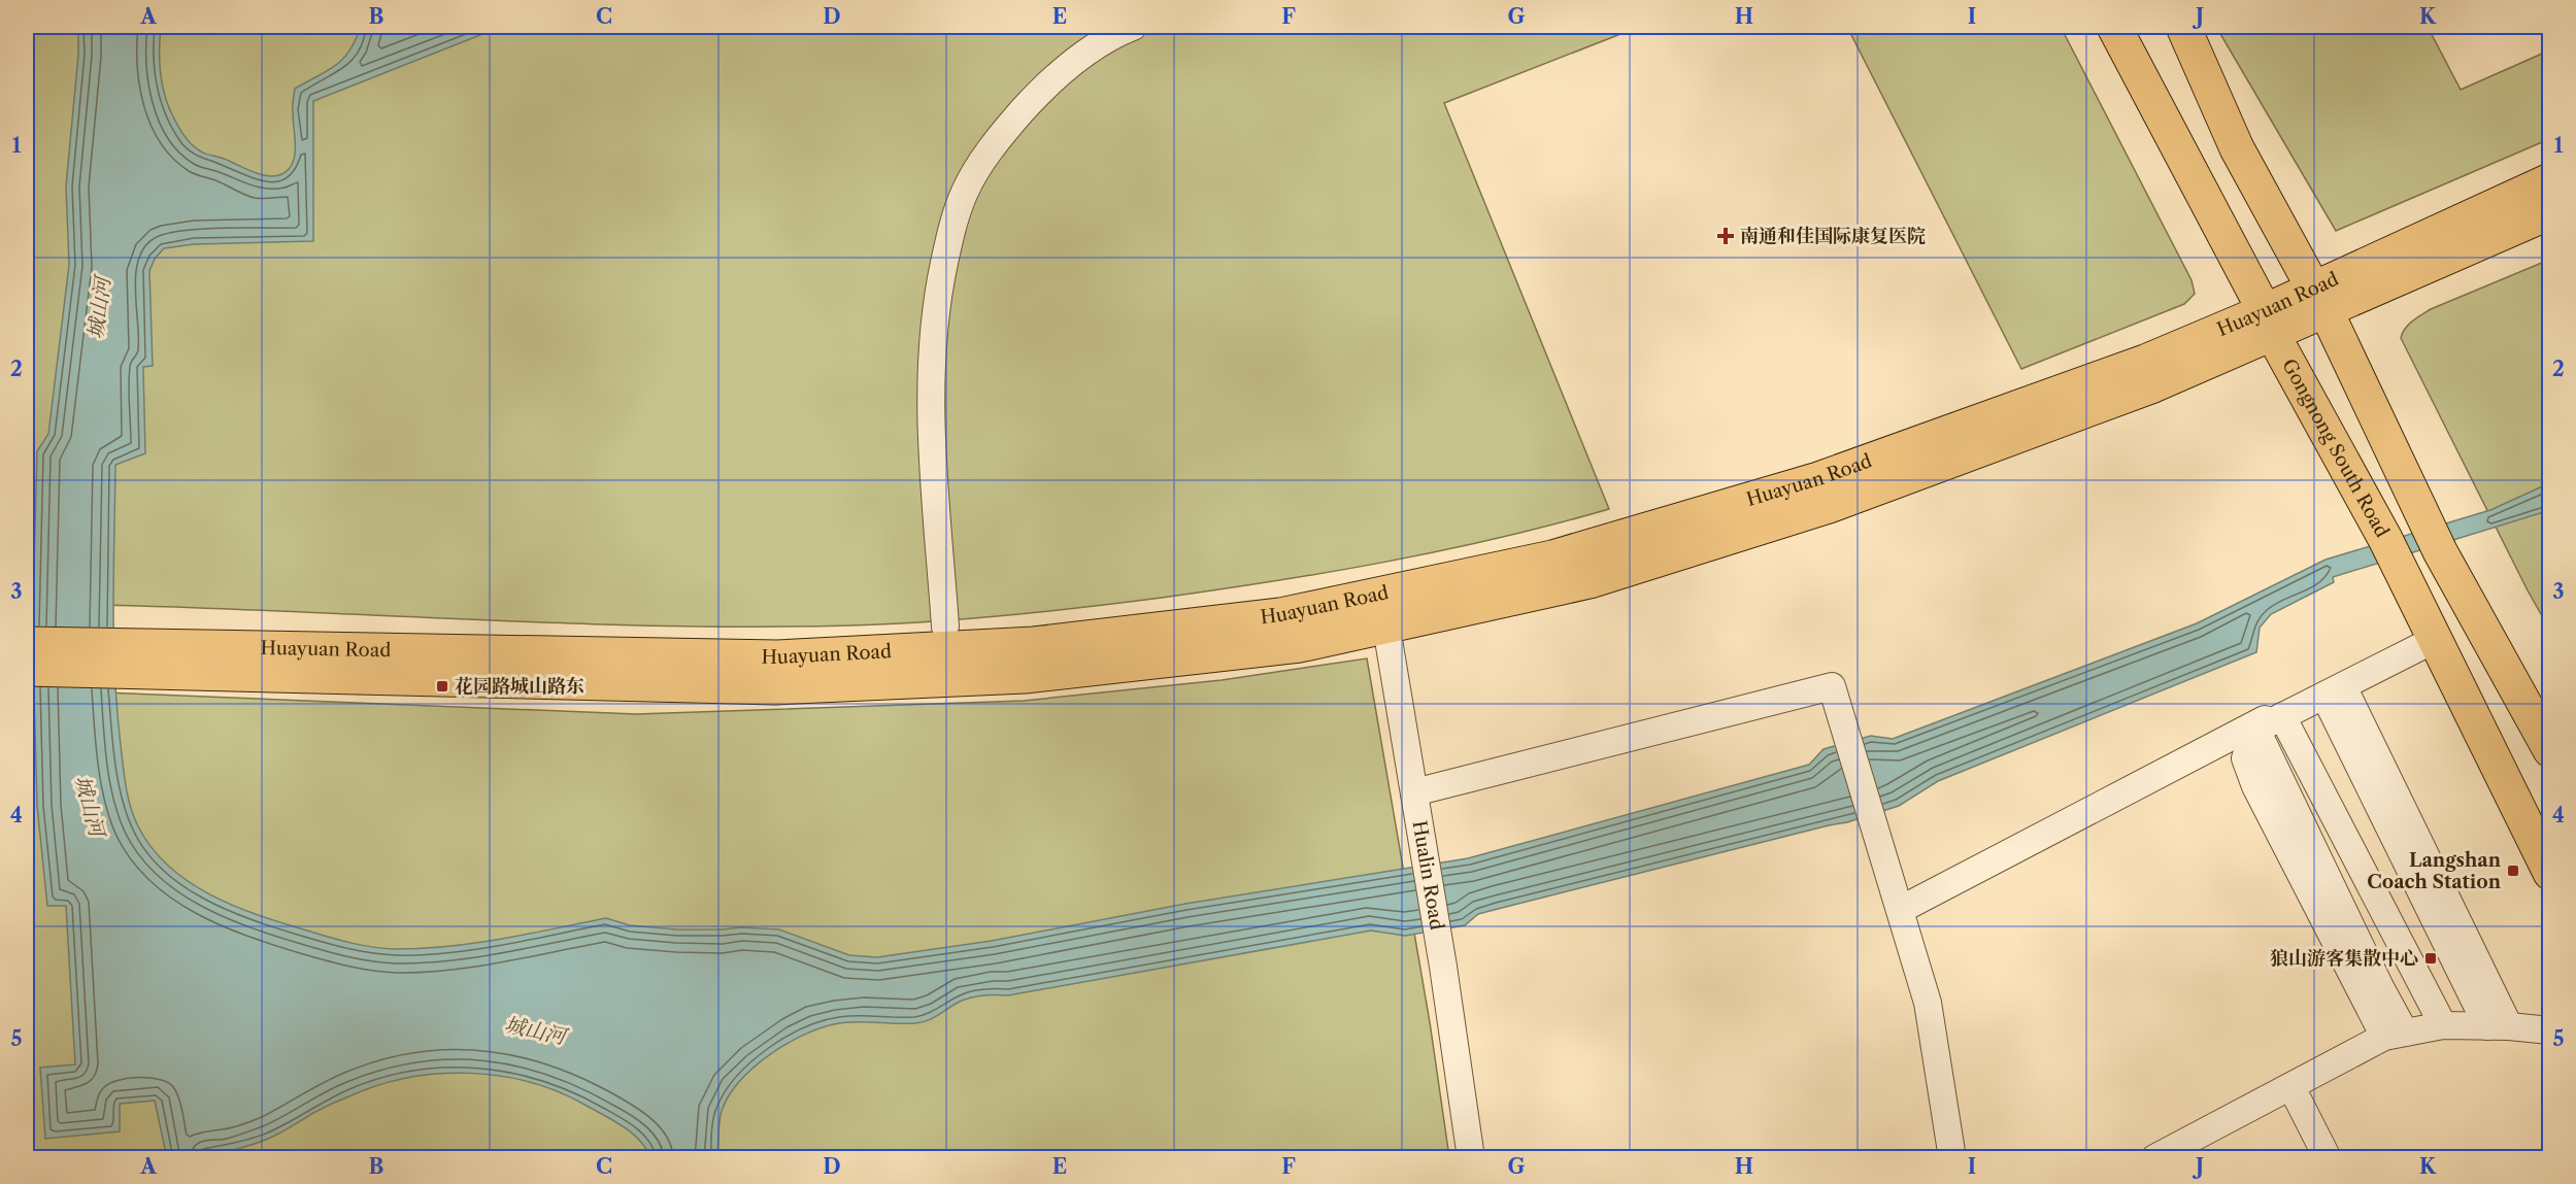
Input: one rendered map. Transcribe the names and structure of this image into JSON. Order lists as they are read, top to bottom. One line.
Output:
{"streets":{"main road":["Huayuan Road","Gongnong South Road"],"street":["Hualin Road"]},"crossings":[["Huayuan Road","Gongnong South Road"],["Huayuan Road","Hualin Road"]],"water":["城山河"],"places":{"health":["南通和佳国际康复医院"],"transit":["花园路城山路东","Langshan Coach Station","狼山游客集散中心"]},"grid":{"columns":["A","B","C","D","E","F","G","H","I","J","K"],"rows":["1","2","3","4","5"]}}
